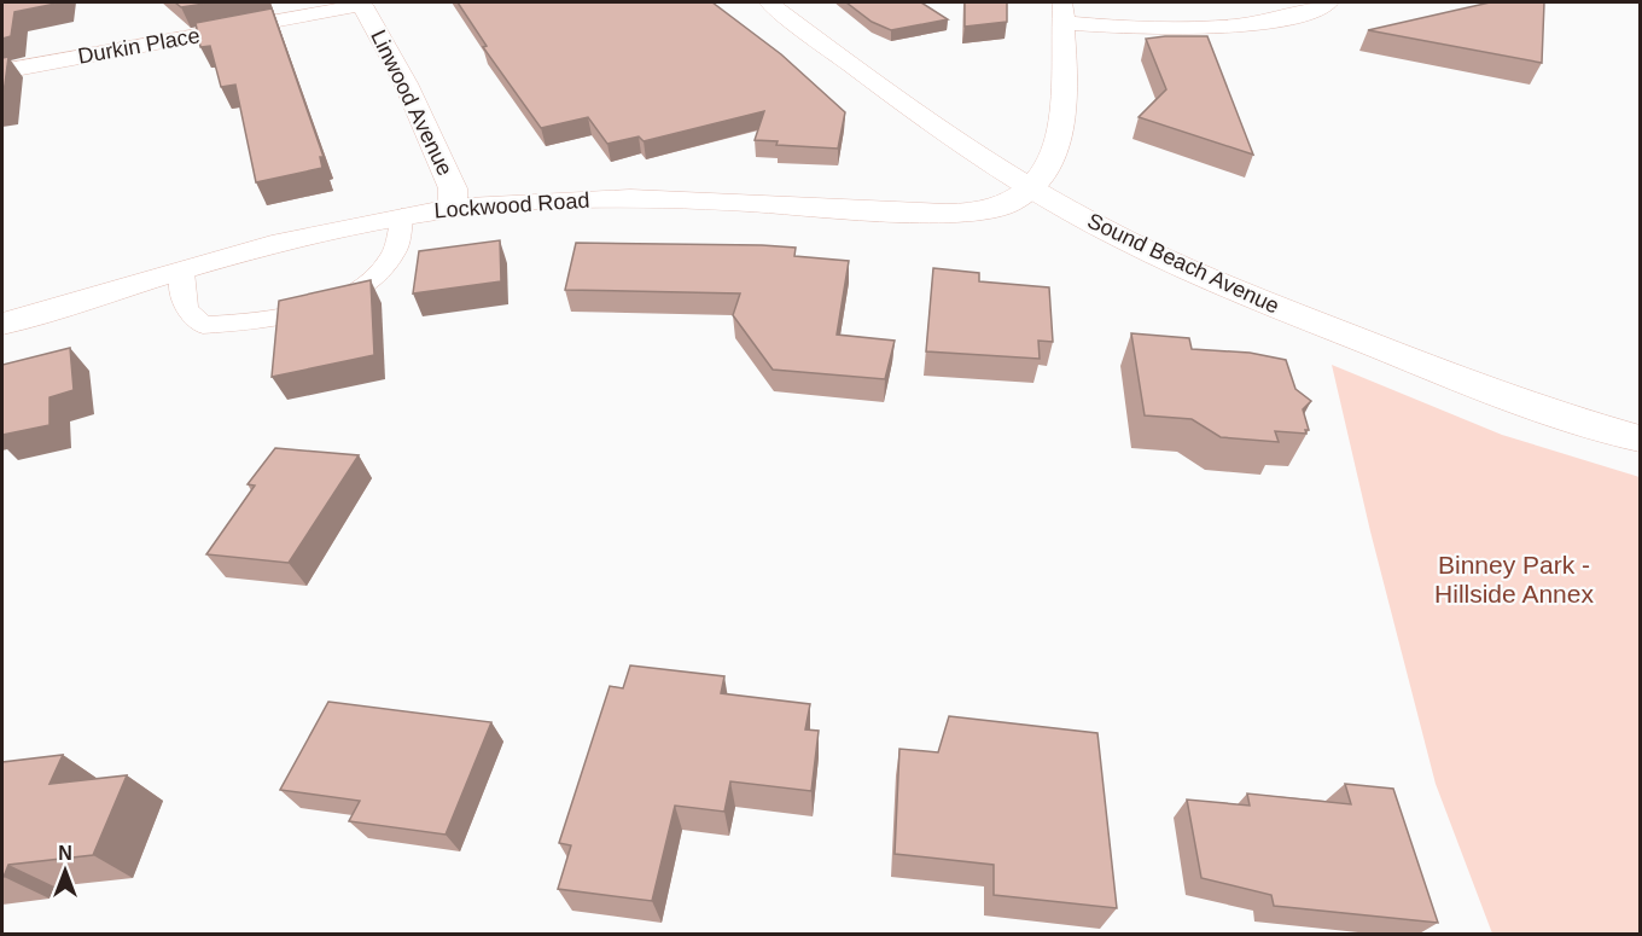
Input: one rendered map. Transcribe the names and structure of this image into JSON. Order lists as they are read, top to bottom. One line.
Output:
{"streets":{"street":["Durkin Place","Linwood Avenue","Lockwood Road","Sound Beach Avenue"]},"crossings":[["Durkin Place","Linwood Avenue"],["Linwood Avenue","Lockwood Road"],["Lockwood Road","Sound Beach Avenue"]],"parks":["Binney Park - Hillside Annex"],"north":"top"}
